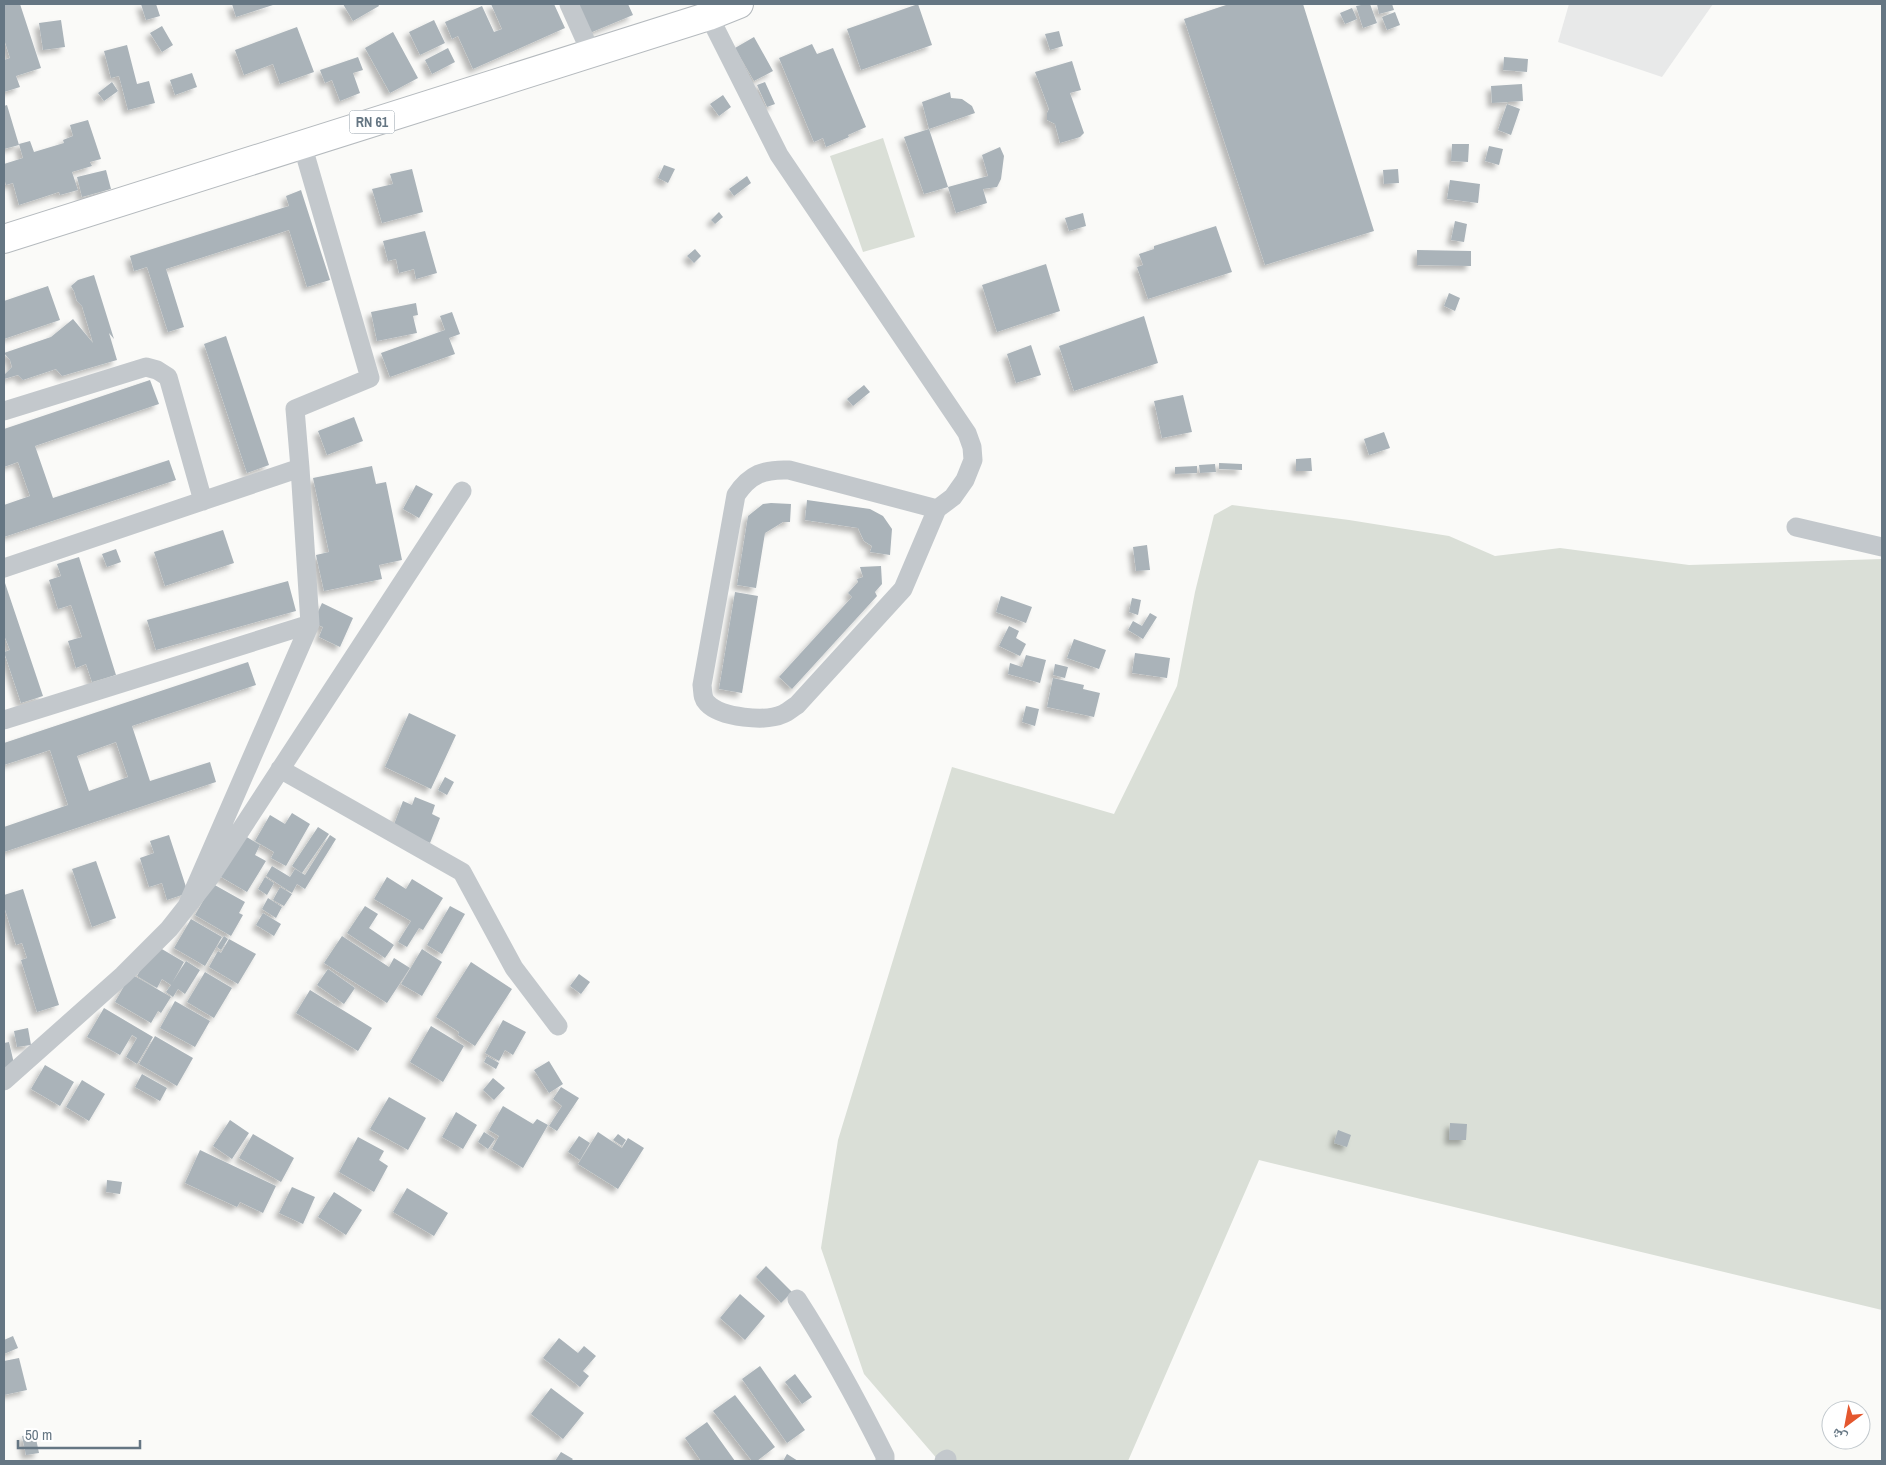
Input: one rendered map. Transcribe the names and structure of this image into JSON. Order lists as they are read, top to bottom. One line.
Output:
{"streets":{"main road":["RN 61"]},"scale_bar":"50 m","north":"bottom left"}
